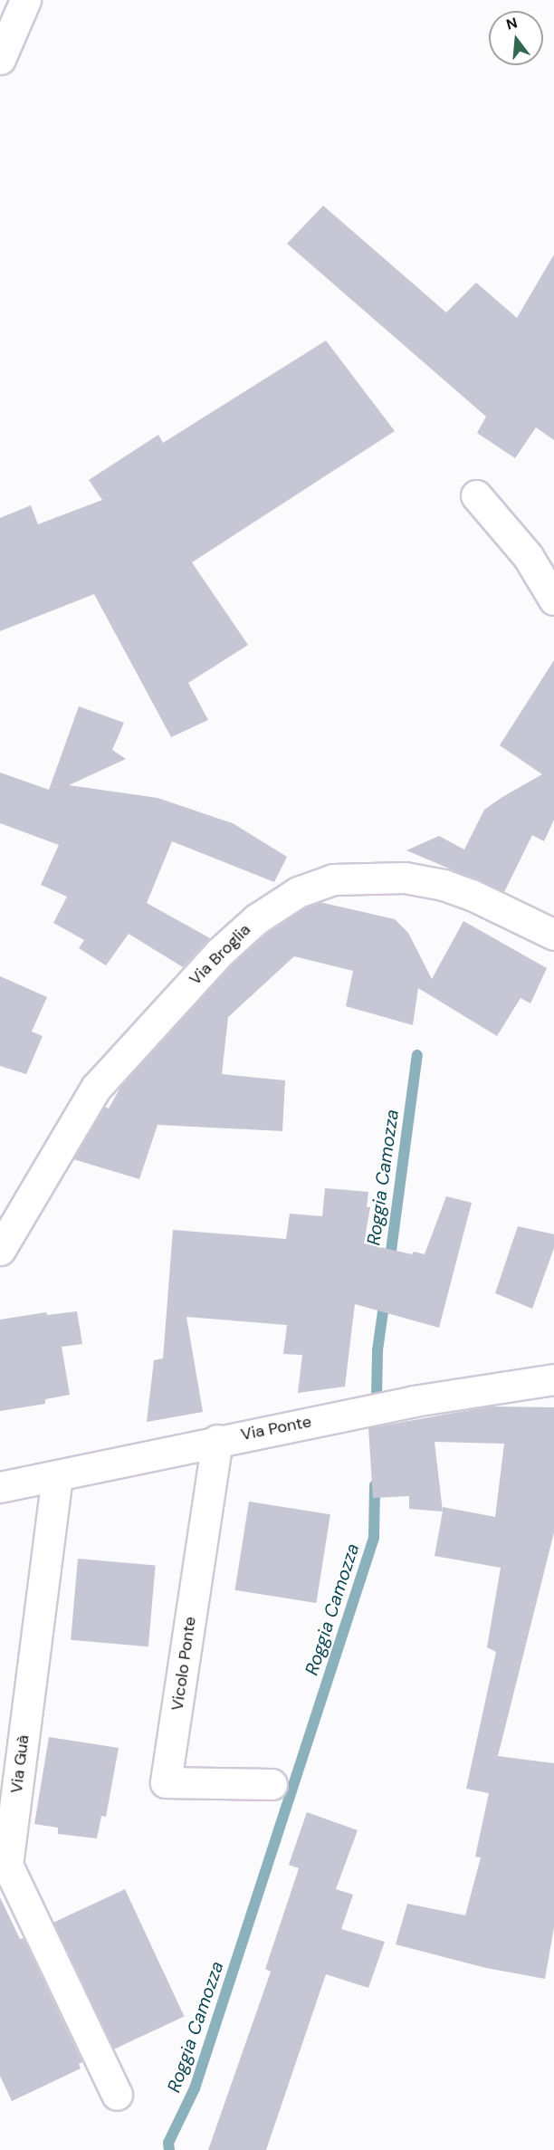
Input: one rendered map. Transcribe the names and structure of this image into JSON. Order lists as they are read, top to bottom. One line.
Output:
{"streets":{"street":["Via Broglia","Via Ponte","Vicolo Ponte","Via Guà"]},"crossings":[["Via Ponte","Vicolo Ponte"],["Via Ponte","Via Guà"]],"water":["Roggia Camozza"],"north":"top"}
